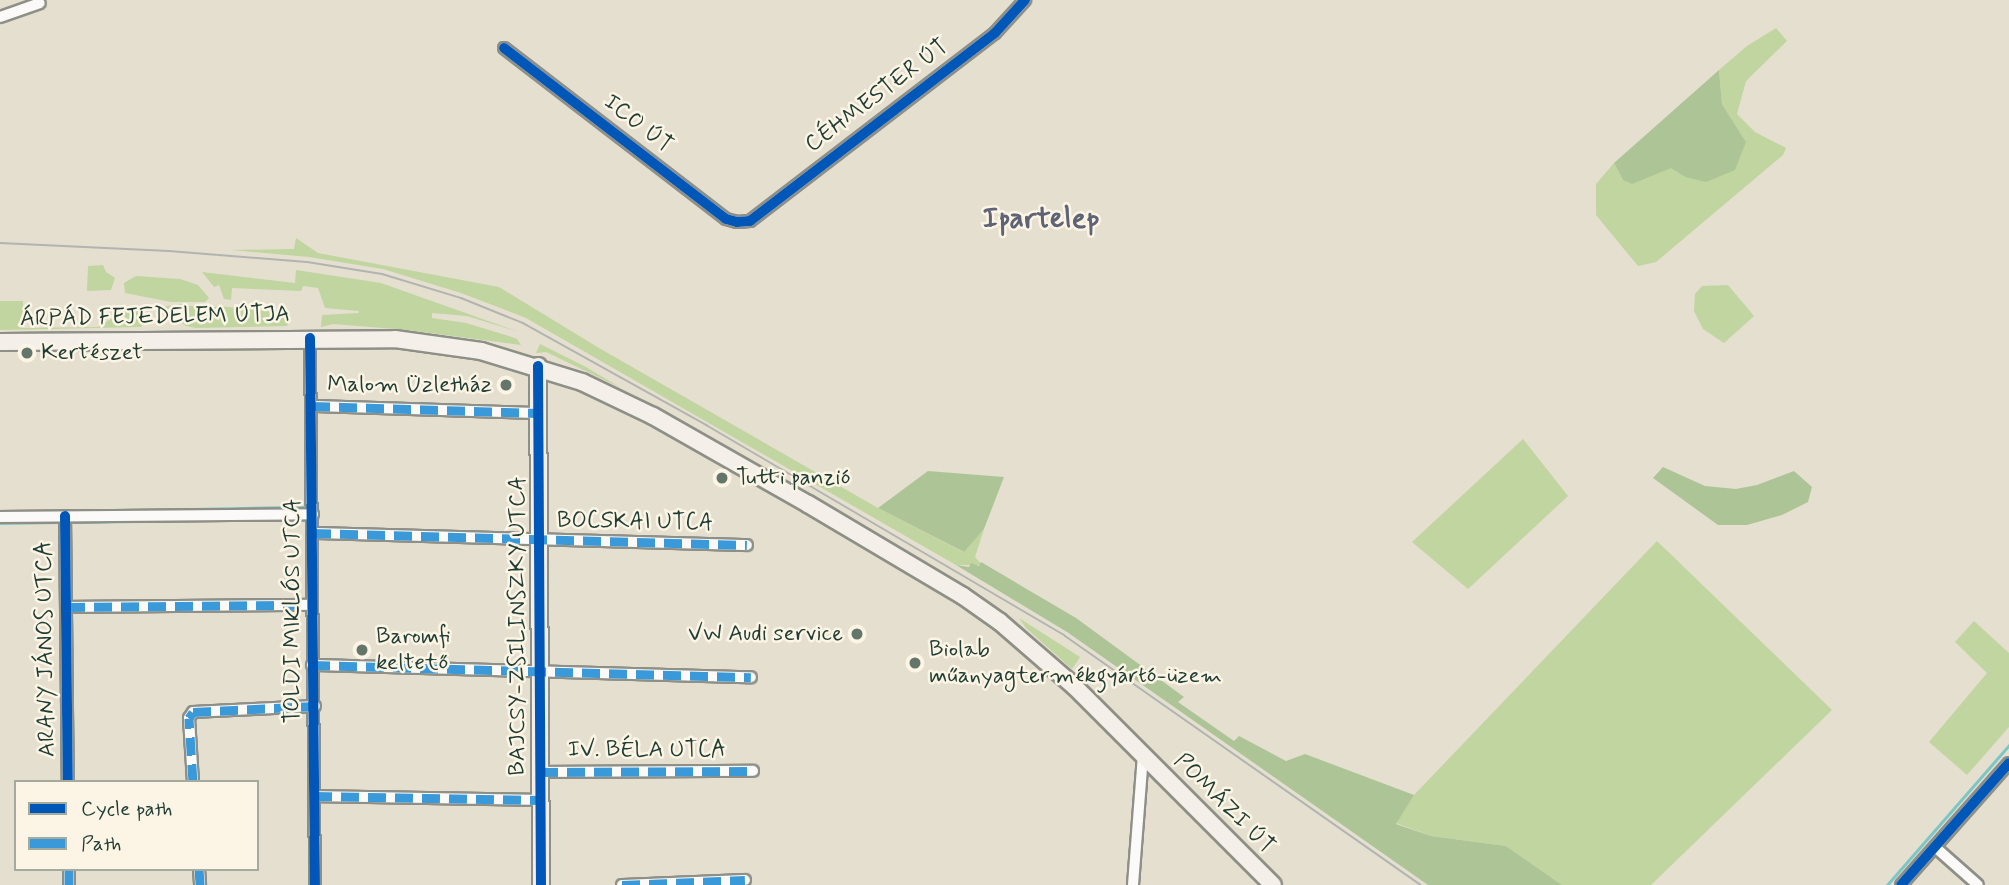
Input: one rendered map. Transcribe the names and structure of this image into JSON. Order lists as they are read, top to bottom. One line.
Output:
{"streets":{"main road":["ÁRPÁD FEJEDELEM ÚTJA","BAJCSY-ZSILINSZKY UTCA","POMÁZI ÚT"],"street":["CÉHMESTER ÚT","ICO ÚT","BOCSKAI UTCA","TOLDI MIKLÓS UTCA","ARANY JÁNOS UTCA","IV. BÉLA UTCA"]},"crossings":[["CÉHMESTER ÚT","ICO ÚT"],["ÁRPÁD FEJEDELEM ÚTJA","TOLDI MIKLÓS UTCA"],["ÁRPÁD FEJEDELEM ÚTJA","BAJCSY-ZSILINSZKY UTCA"],["ÁRPÁD FEJEDELEM ÚTJA","POMÁZI ÚT"],["BOCSKAI UTCA","TOLDI MIKLÓS UTCA"],["BOCSKAI UTCA","BAJCSY-ZSILINSZKY UTCA"],["BAJCSY-ZSILINSZKY UTCA","IV. BÉLA UTCA"],["BAJCSY-ZSILINSZKY UTCA","POMÁZI ÚT"]],"districts":["Ipartelep"],"places":["Kertészet","Malom Üzletház","Tutti panzió","VW Audi service","Baromfi keltető","Biolab műanyagtermékgyártó-üzem"],"legend":["Cycle path","Path"]}
